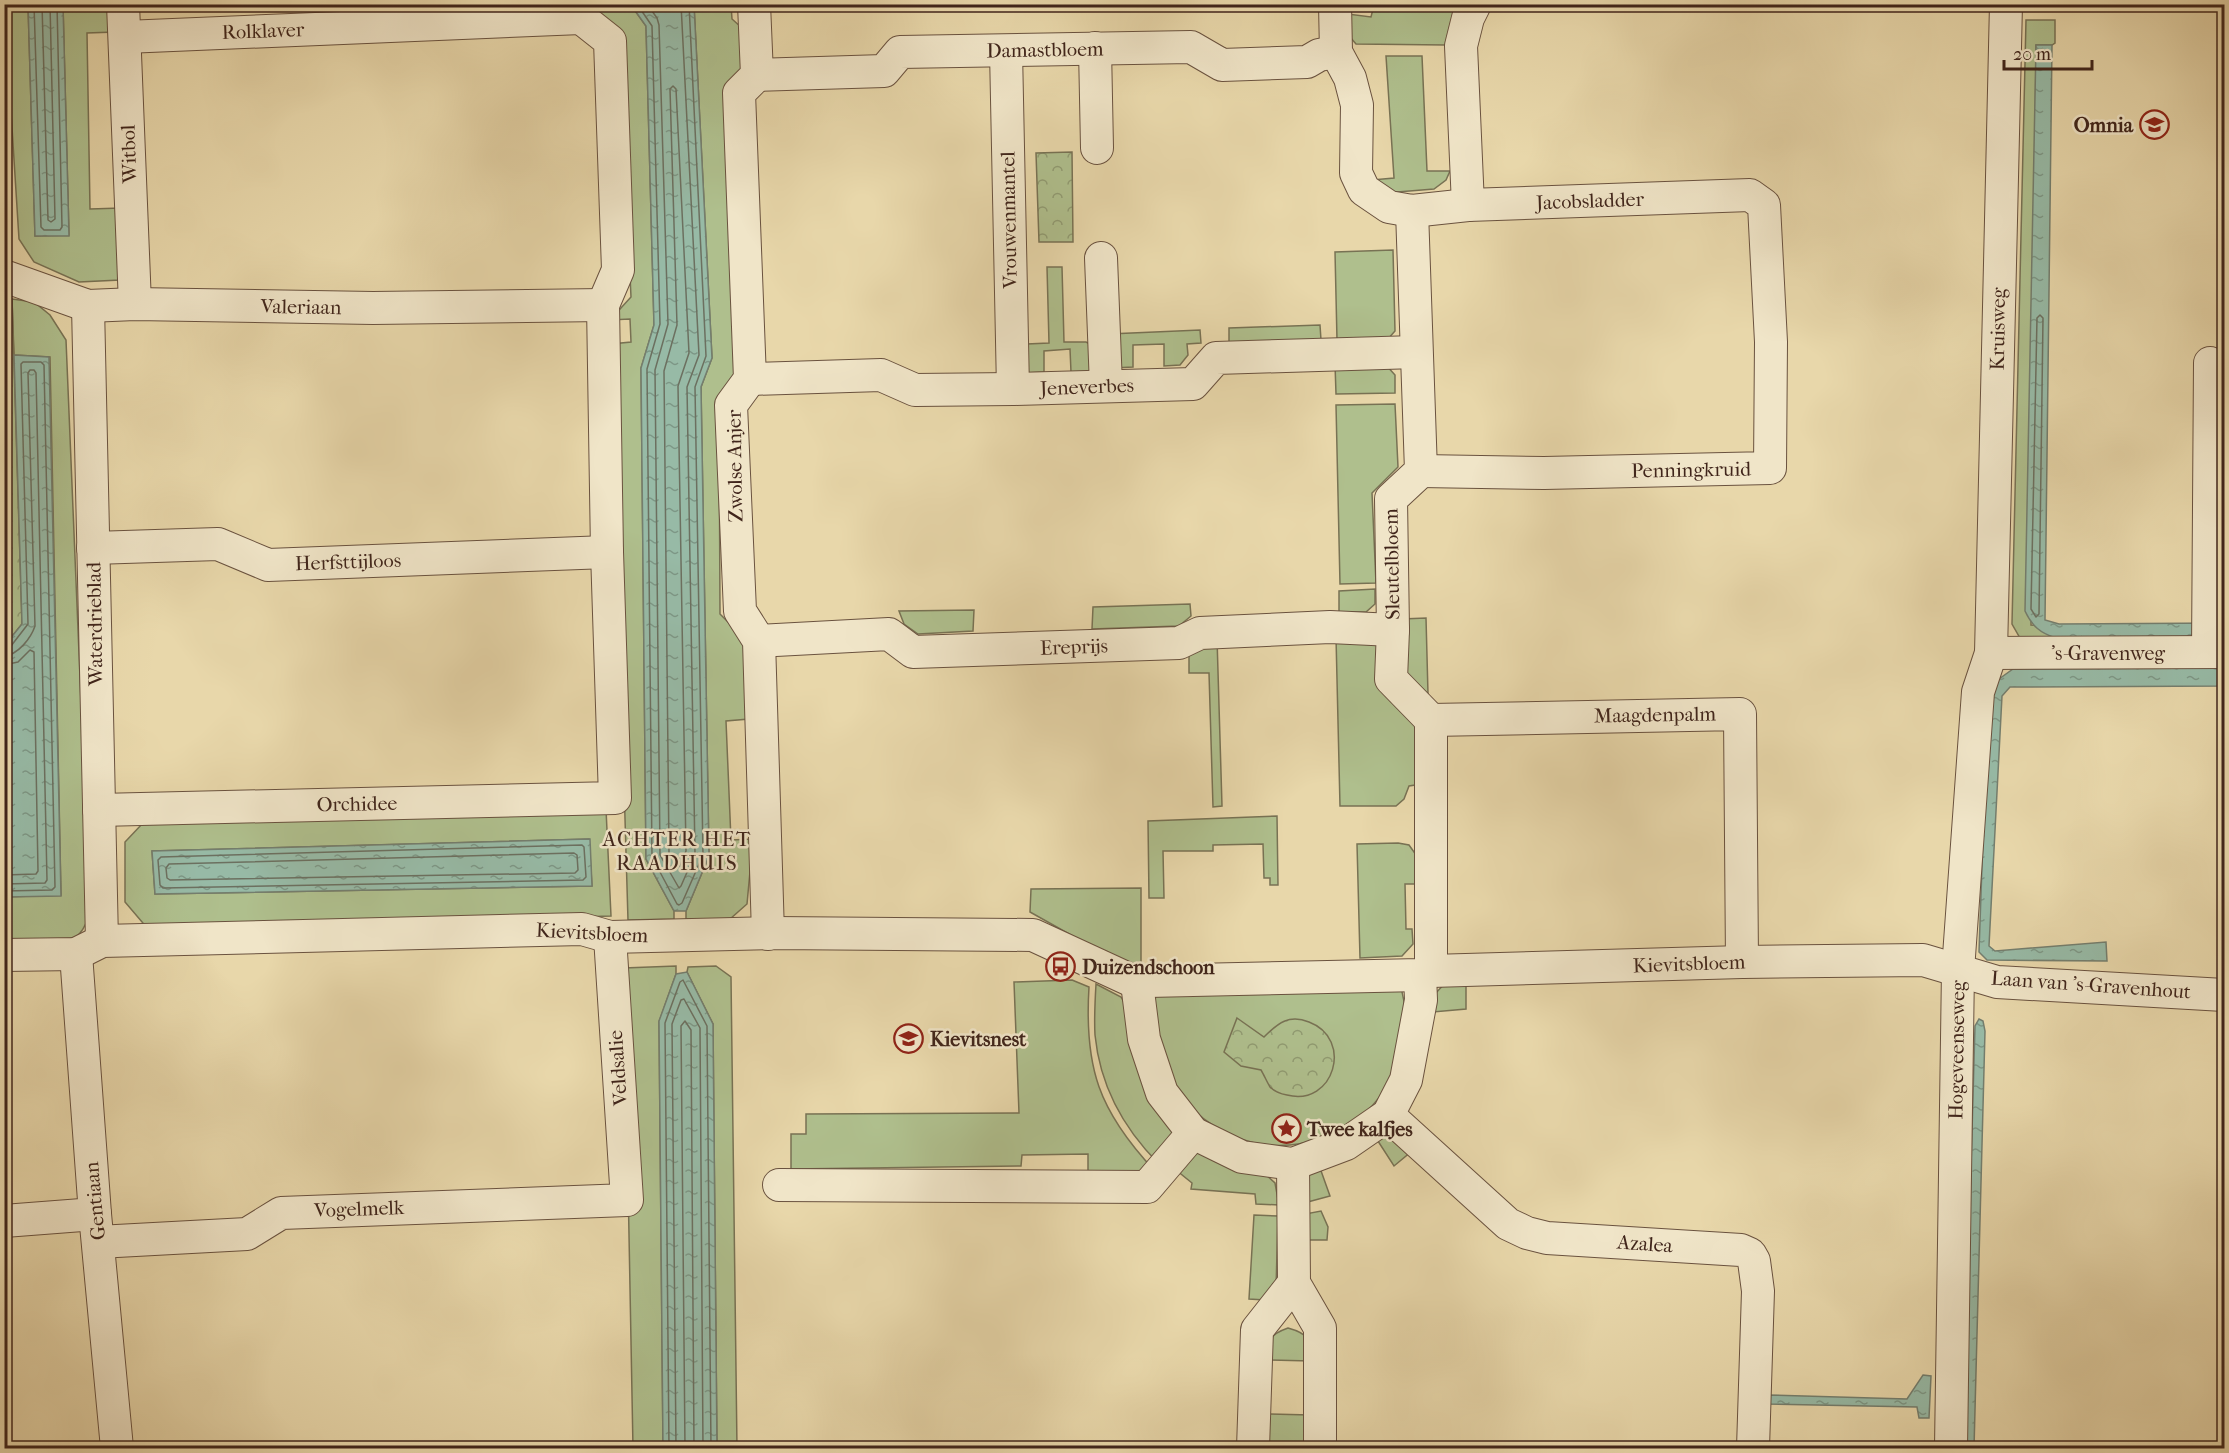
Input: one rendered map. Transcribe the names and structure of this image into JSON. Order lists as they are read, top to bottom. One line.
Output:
{"streets":{"street":["Rolklaver","Damastbloem","Witbol","Jacobsladder","Vrouwenmantel","Valeriaan","Kruisweg","Jeneverbes","Zwolse Anjer","Penningkruid","Herfsttijloos","Sleutelbloem","Waterdrieblad","Ereprijs","'s-Gravenweg","Maagdenpalm","Orchidee","Kievitsbloem","Laan van 's-Gravenhout","Hogeveenseweg","Veldsalie","Gentiaan","Vogelmelk","Azalea"]},"crossings":[["Rolklaver","Witbol"],["Damastbloem","Vrouwenmantel"],["Witbol","Valeriaan"],["Jacobsladder","Penningkruid"],["Vrouwenmantel","Jeneverbes"],["Valeriaan","Waterdrieblad"],["Kruisweg","'s-Gravenweg"],["Kruisweg","Hogeveenseweg"],["Jeneverbes","Zwolse Anjer"],["Zwolse Anjer","Ereprijs"],["Penningkruid","Sleutelbloem"],["Herfsttijloos","Waterdrieblad"],["Herfsttijloos","Orchidee"],["Sleutelbloem","Ereprijs"],["Sleutelbloem","Maagdenpalm"],["Waterdrieblad","Orchidee"],["Waterdrieblad","Kievitsbloem"],["Waterdrieblad","Gentiaan"],["'s-Gravenweg","Hogeveenseweg"],["Maagdenpalm","Kievitsbloem"],["Kievitsbloem","Laan van 's-Gravenhout"],["Kievitsbloem","Hogeveenseweg"],["Kievitsbloem","Veldsalie"],["Kievitsbloem","Gentiaan"],["Laan van 's-Gravenhout","Hogeveenseweg"],["Veldsalie","Vogelmelk"],["Gentiaan","Vogelmelk"]],"districts":["ACHTER HET RAADHUIS"],"places":{"school or university":["Omnia","Kievitsnest"],"bus stop":["Duizendschoon"],"place":["Twee kalfjes"]},"scale_bar":"20 m"}
